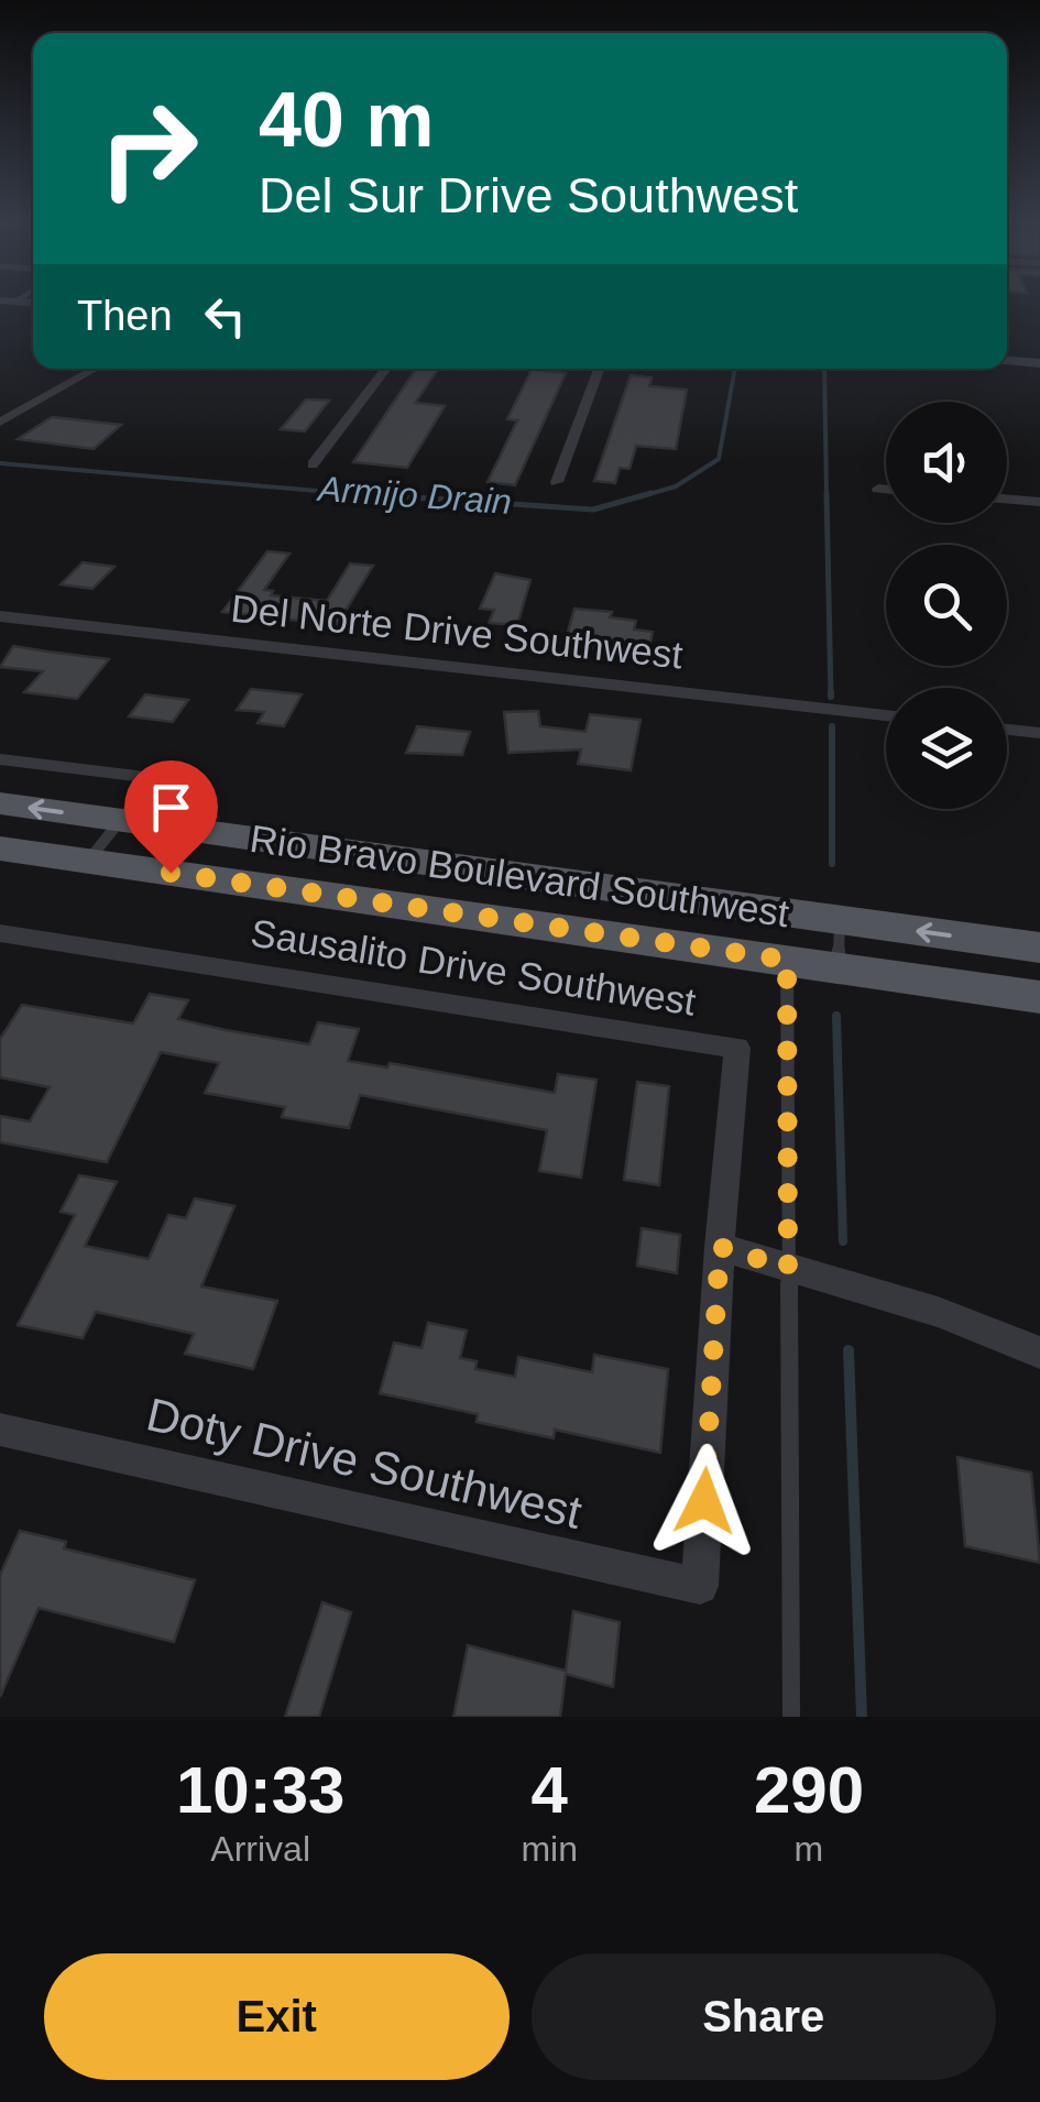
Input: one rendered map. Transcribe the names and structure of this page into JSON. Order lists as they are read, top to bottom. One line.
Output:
{"streets":{"main road":["Rio Bravo Boulevard Southwest"],"street":["Del Norte Drive Southwest","Sausalito Drive Southwest","Doty Drive Southwest"]},"crossings":[["Sausalito Drive Southwest","Doty Drive Southwest"]],"water":["Armijo Drain"],"page":{"turn":["40 m","Del Sur Drive Southwest"],"then":"Then","eta":["10:33","Arrival","4","min","290","m"],"buttons":["Exit","Share"]}}
